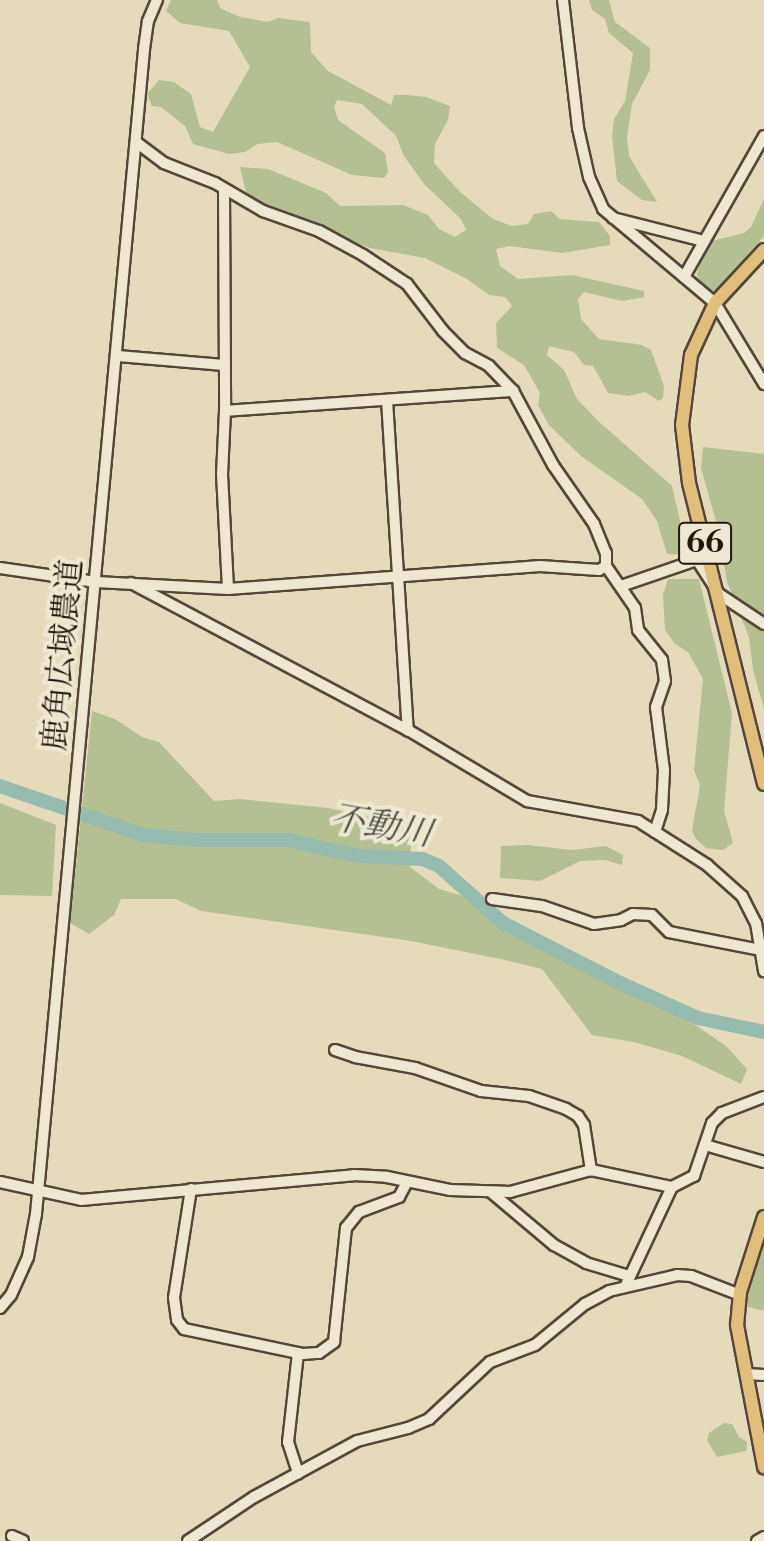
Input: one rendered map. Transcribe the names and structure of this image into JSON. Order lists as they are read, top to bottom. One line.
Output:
{"streets":{"main road":["66"],"street":["鹿角広域農道"]},"water":["不動川"]}
